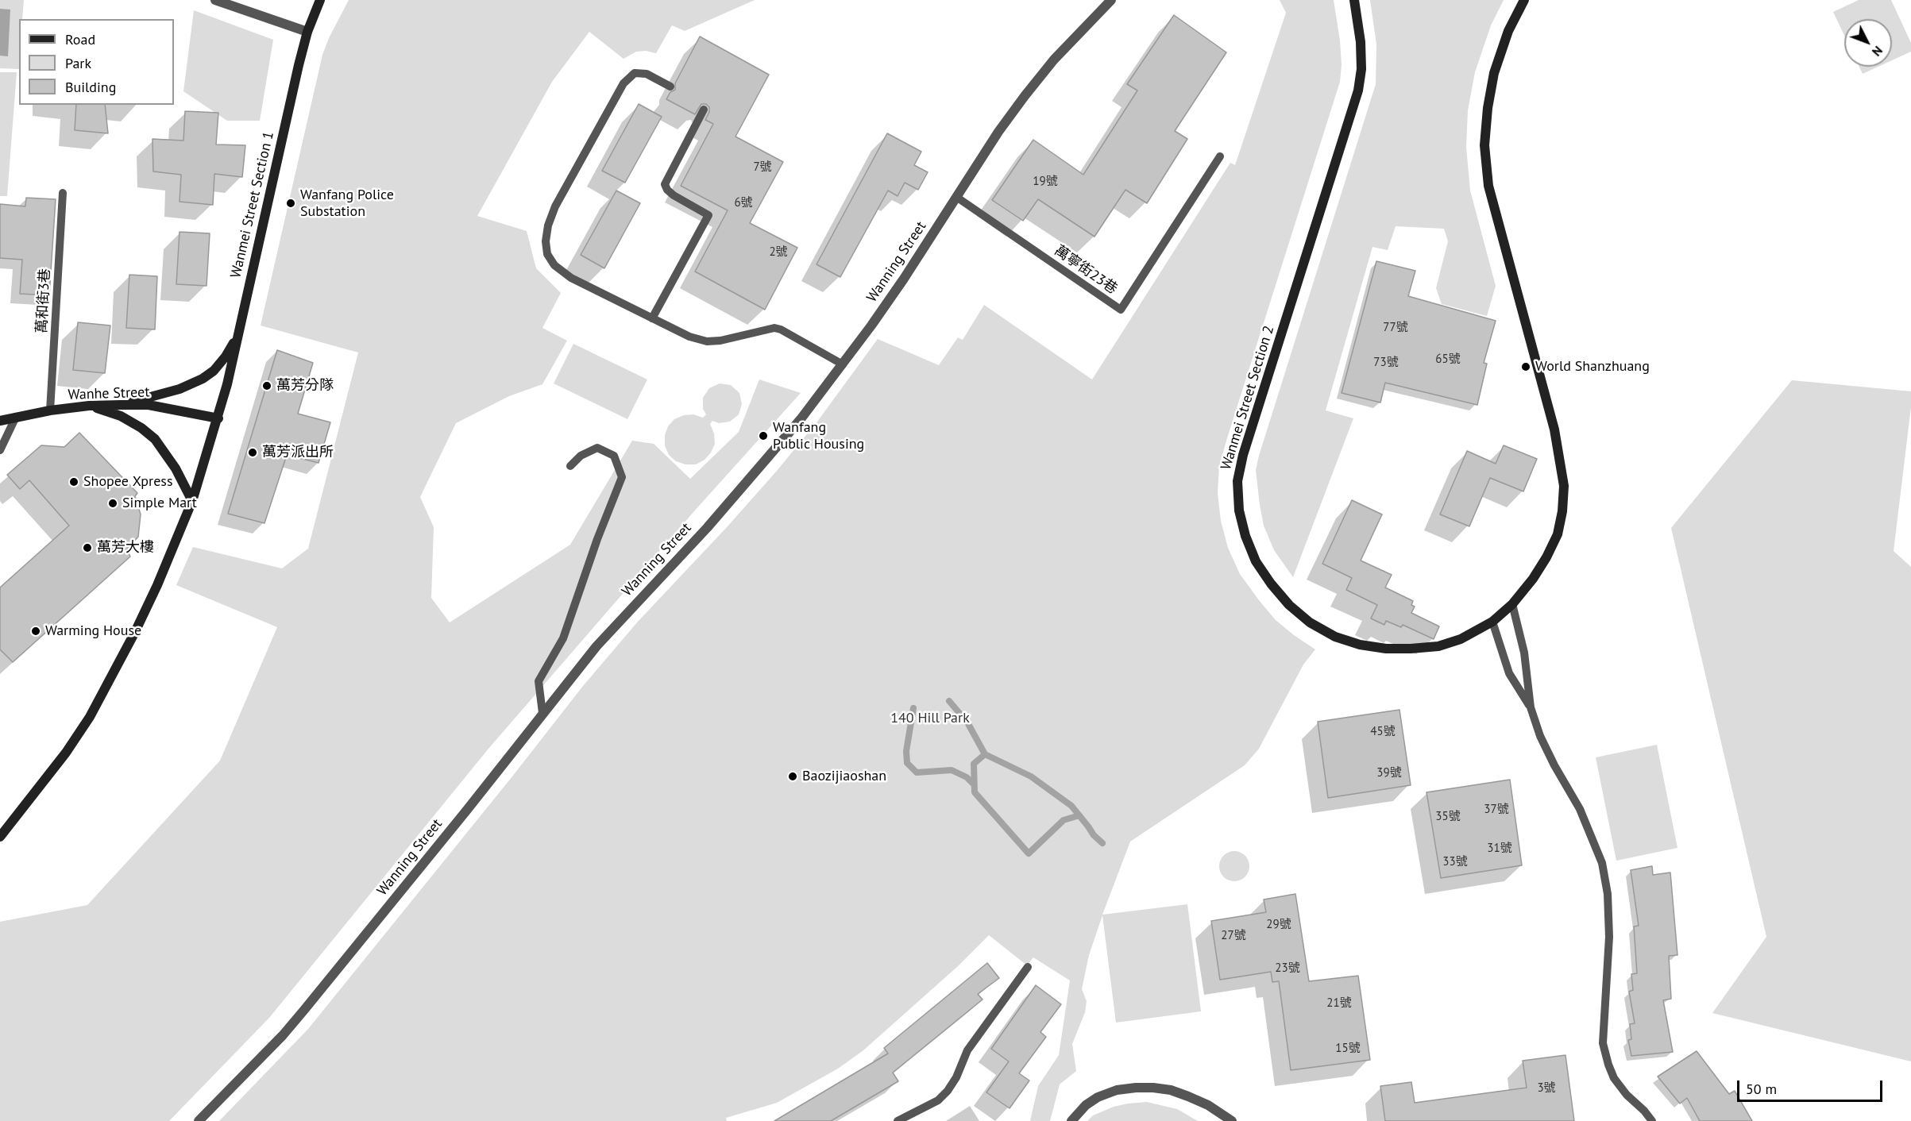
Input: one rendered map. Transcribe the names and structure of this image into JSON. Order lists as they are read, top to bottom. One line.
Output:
{"streets":{"street":["Wanmei Street Section 1","Wanning Street","Wanhe Street","Wanmei Street Section 2"],"lane":["萬寧街23巷","萬和街3巷"]},"crossings":[["Wanmei Street Section 1","Wanhe Street"],["Wanning Street","萬寧街23巷"],["萬和街3巷","Wanhe Street"]],"parks":["140 Hill Park"],"places":["Wanfang Police Substation","World Shanzhuang","萬芳分隊","Wanfang Public Housing","萬芳派出所","Shopee Xpress","Simple Mart","萬芳大樓","Warming House","Baozijiaoshan"],"house_numbers":["7號","19號","6號","2號","77號","65號","73號","45號","39號","37號","35號","31號","33號","29號","27號","23號","21號","15號","3號"],"legend":["Road","Park","Building"],"scale_bar":"50 m","north":"bottom right"}
